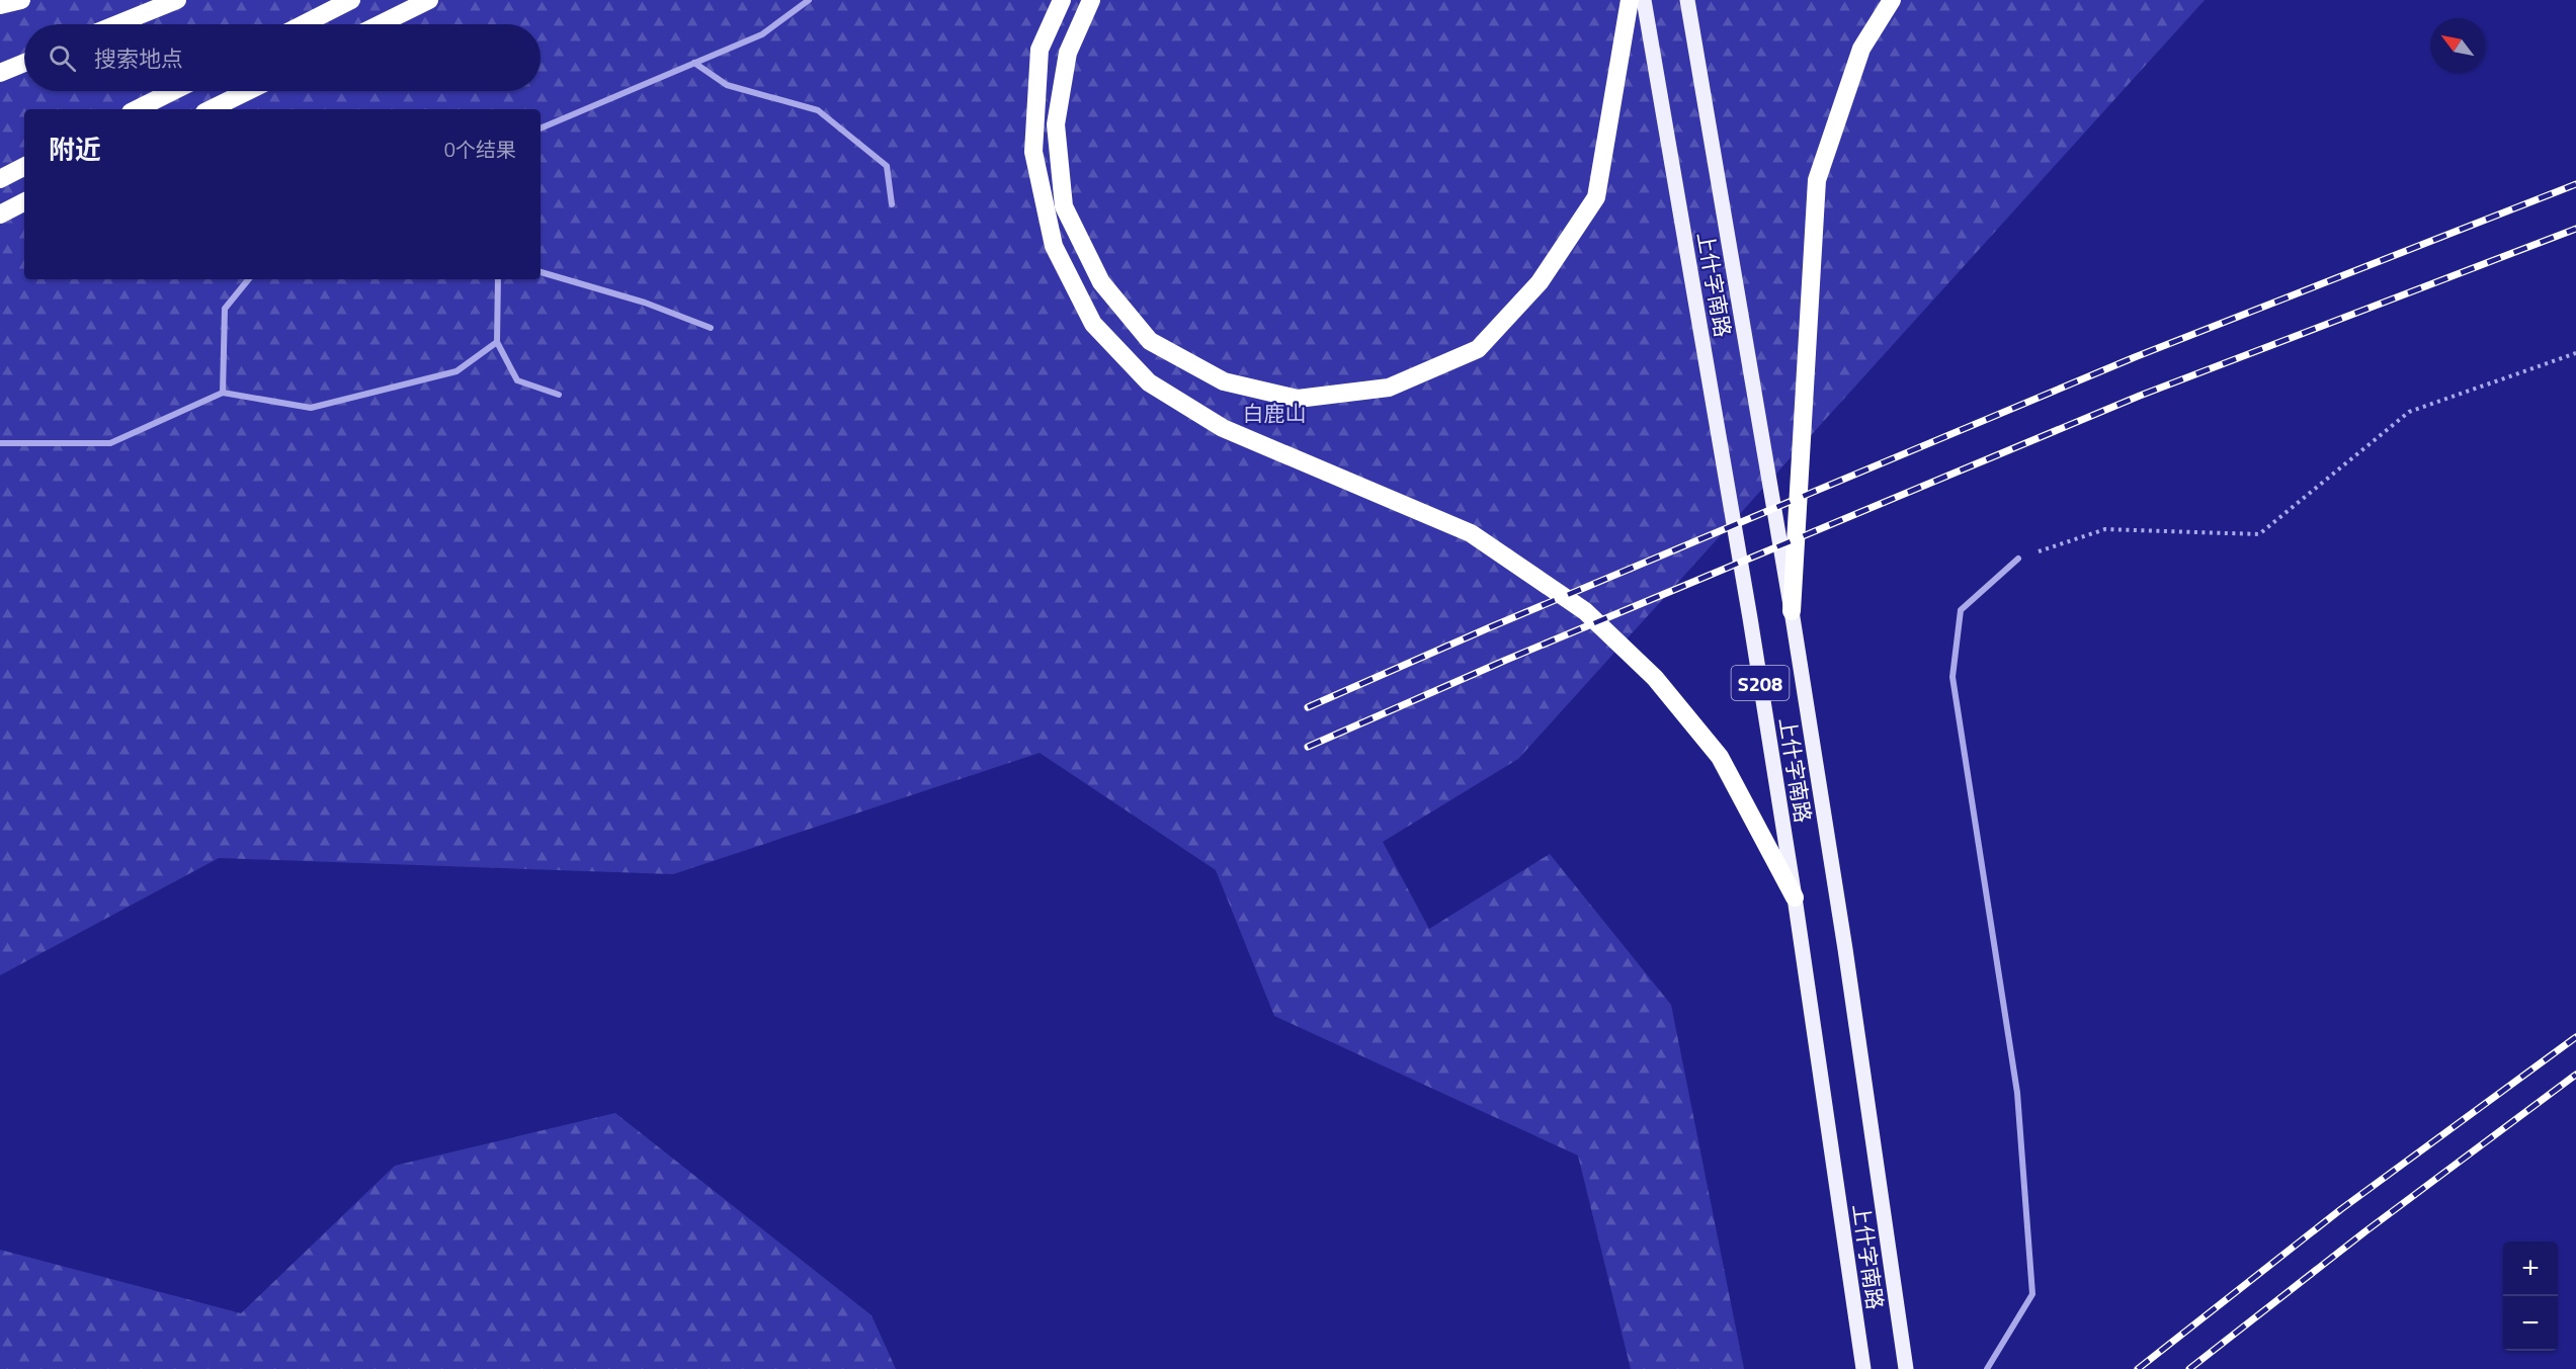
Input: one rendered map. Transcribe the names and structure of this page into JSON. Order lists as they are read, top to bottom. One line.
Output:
{"streets":{"main road":["上什字南路","S208"]},"parks":["白鹿山"],"north":"top left","page":{"search":"搜索地点","heading":["附近","0个结果"],"map_buttons":["+","−"]}}
